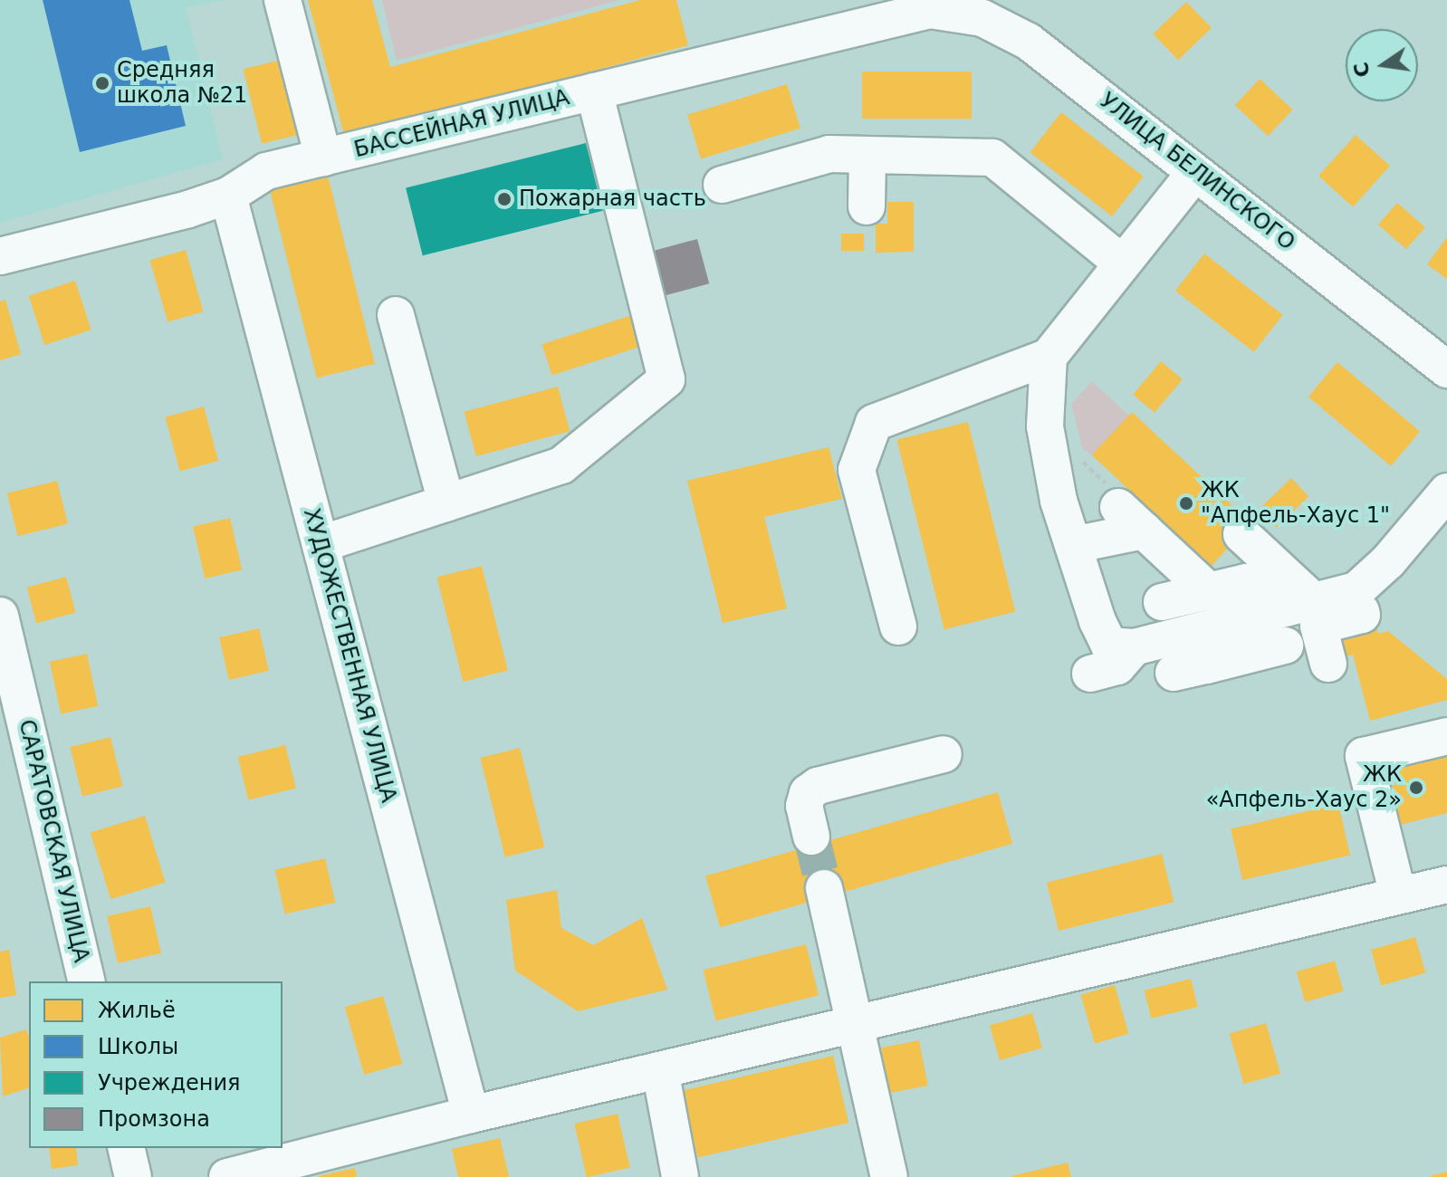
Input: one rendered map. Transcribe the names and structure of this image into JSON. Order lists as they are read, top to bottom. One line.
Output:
{"streets":{"street":["БАССЕЙНАЯ УЛИЦА","УЛИЦА БЕЛИНСКОГО","ХУДОЖЕСТВЕННАЯ УЛИЦА","САРАТОВСКАЯ УЛИЦА"]},"crossings":[["БАССЕЙНАЯ УЛИЦА","УЛИЦА БЕЛИНСКОГО"],["БАССЕЙНАЯ УЛИЦА","ХУДОЖЕСТВЕННАЯ УЛИЦА"]],"places":["Средняя школа №21","Пожарная часть","ЖК \"Апфель-Хаус 1\"","ЖК «Апфель-Хаус 2»"],"legend":["Жильё","Школы","Учреждения","Промзона"],"north":"left"}
